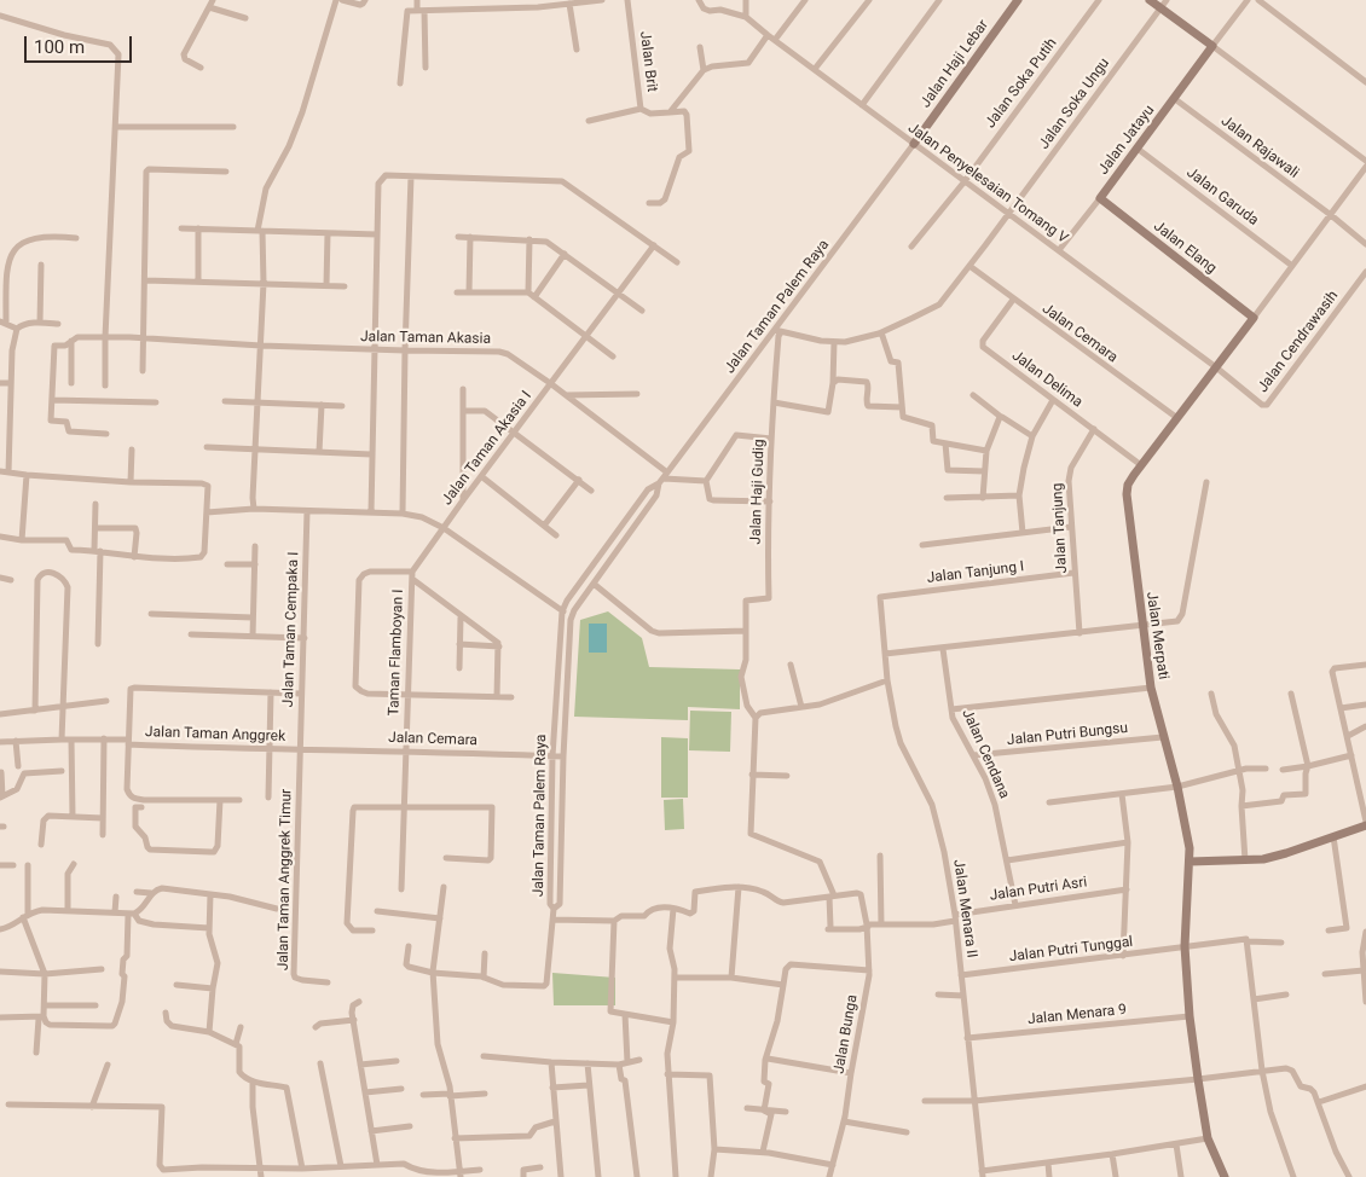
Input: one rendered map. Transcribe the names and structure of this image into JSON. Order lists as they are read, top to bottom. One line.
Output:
{"streets":{"street":["Jalan Brit","Jalan Haji Lebar","Jalan Soka Putih","Jalan Soka Ungu","Jalan Jatayu","Jalan Rajawali","Jalan Penyelesaian Tomang V","Jalan Garuda","Jalan Elang","Jalan Taman Palem Raya","Jalan Cemara","Jalan Taman Akasia","Jalan Cendrawasih","Jalan Delima","Jalan Taman Akasia I","Jalan Haji Gudig","Jalan Tanjung","Jalan Tanjung I","Jalan Taman Cempaka I","Jalan Merpati","Taman Flamboyan I","Jalan Taman Anggrek","Jalan Putri Bungsu","Jalan Cendana","Jalan Taman Anggrek Timur","Jalan Putri Asri","Jalan Menara II","Jalan Putri Tunggal","Jalan Menara 9","Jalan Bunga"]},"crossings":[["Jalan Haji Lebar","Jalan Penyelesaian Tomang V"],["Jalan Haji Lebar","Jalan Taman Palem Raya"],["Jalan Soka Putih","Jalan Penyelesaian Tomang V"],["Jalan Soka Ungu","Jalan Penyelesaian Tomang V"],["Jalan Soka Ungu","Jalan Cemara"],["Jalan Jatayu","Jalan Rajawali"],["Jalan Jatayu","Jalan Penyelesaian Tomang V"],["Jalan Jatayu","Jalan Garuda"],["Jalan Jatayu","Jalan Elang"],["Jalan Rajawali","Jalan Merpati"],["Jalan Penyelesaian Tomang V","Jalan Taman Palem Raya"],["Jalan Penyelesaian Tomang V","Jalan Cendrawasih"],["Jalan Penyelesaian Tomang V","Jalan Merpati"],["Jalan Garuda","Jalan Merpati"],["Jalan Elang","Jalan Merpati"],["Jalan Taman Palem Raya","Jalan Cemara"],["Jalan Taman Palem Raya","Jalan Taman Akasia"],["Jalan Taman Palem Raya","Jalan Haji Gudig"],["Jalan Cemara","Jalan Delima"],["Jalan Cemara","Jalan Taman Cempaka I"],["Jalan Cemara","Jalan Merpati"],["Jalan Cemara","Taman Flamboyan I"],["Jalan Cemara","Jalan Taman Anggrek"],["Jalan Cemara","Jalan Taman Anggrek Timur"],["Jalan Taman Akasia","Jalan Taman Akasia I"],["Jalan Cendrawasih","Jalan Merpati"],["Jalan Delima","Jalan Tanjung"],["Jalan Delima","Jalan Merpati"],["Jalan Taman Akasia I","Taman Flamboyan I"],["Jalan Tanjung","Jalan Tanjung I"],["Jalan Tanjung I","Jalan Menara II"],["Jalan Taman Cempaka I","Jalan Taman Anggrek"],["Jalan Taman Cempaka I","Jalan Taman Anggrek Timur"],["Jalan Merpati","Jalan Putri Bungsu"],["Jalan Merpati","Jalan Putri Tunggal"],["Jalan Merpati","Jalan Menara 9"],["Jalan Taman Anggrek","Jalan Taman Anggrek Timur"],["Jalan Putri Bungsu","Jalan Cendana"],["Jalan Cendana","Jalan Putri Asri"],["Jalan Putri Asri","Jalan Menara II"],["Jalan Putri Asri","Jalan Bunga"],["Jalan Menara II","Jalan Putri Tunggal"],["Jalan Menara II","Jalan Menara 9"]],"scale_bar":"100 m"}
